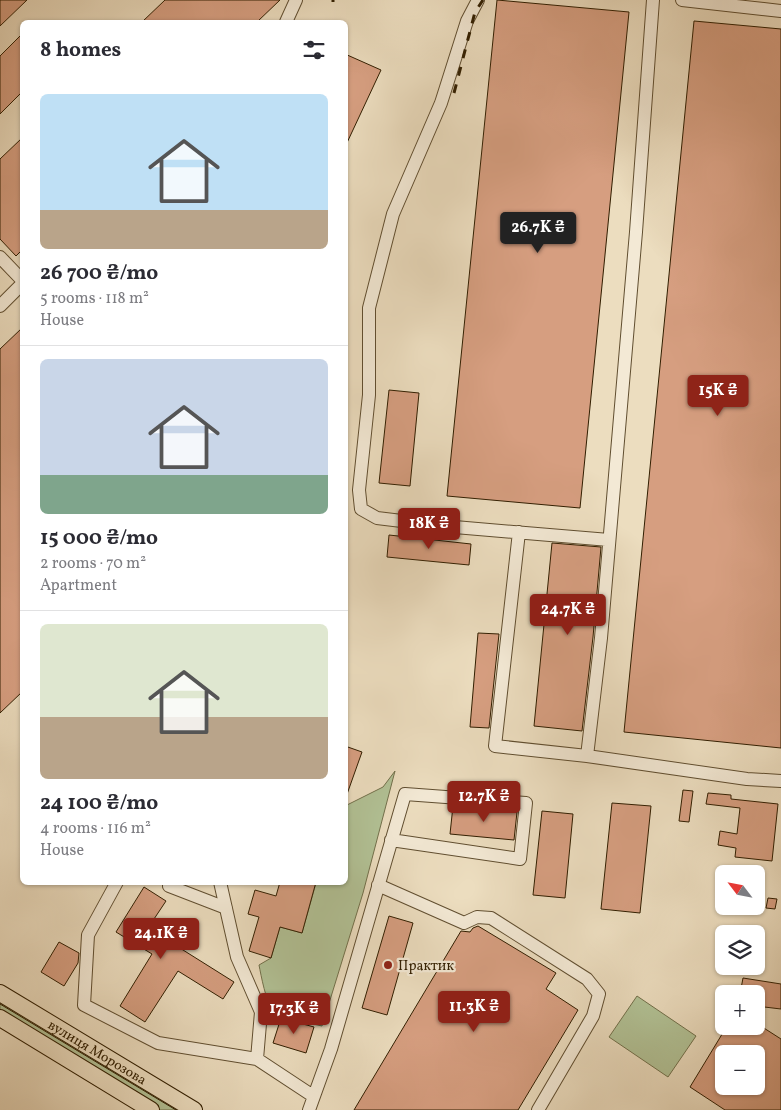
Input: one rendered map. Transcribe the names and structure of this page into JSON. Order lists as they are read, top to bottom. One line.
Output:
{"streets":{"main road":["вулиця Морозова"]},"places":["Практик"],"north":"top left","page":{"heading":"8 homes","list":[{"name":"26 700 ₴/mo","note":"5 rooms · 118 m² · House"},{"name":"15 000 ₴/mo","note":"2 rooms · 70 m² · Apartment"},{"name":"24 100 ₴/mo","note":"4 rooms · 116 m² · House"}],"price":["26.7K ₴","15K ₴","18K ₴","24.7K ₴","12.7K ₴","24.1K ₴","11.3K ₴","17.3K ₴"],"map_buttons":["+","−"]}}
